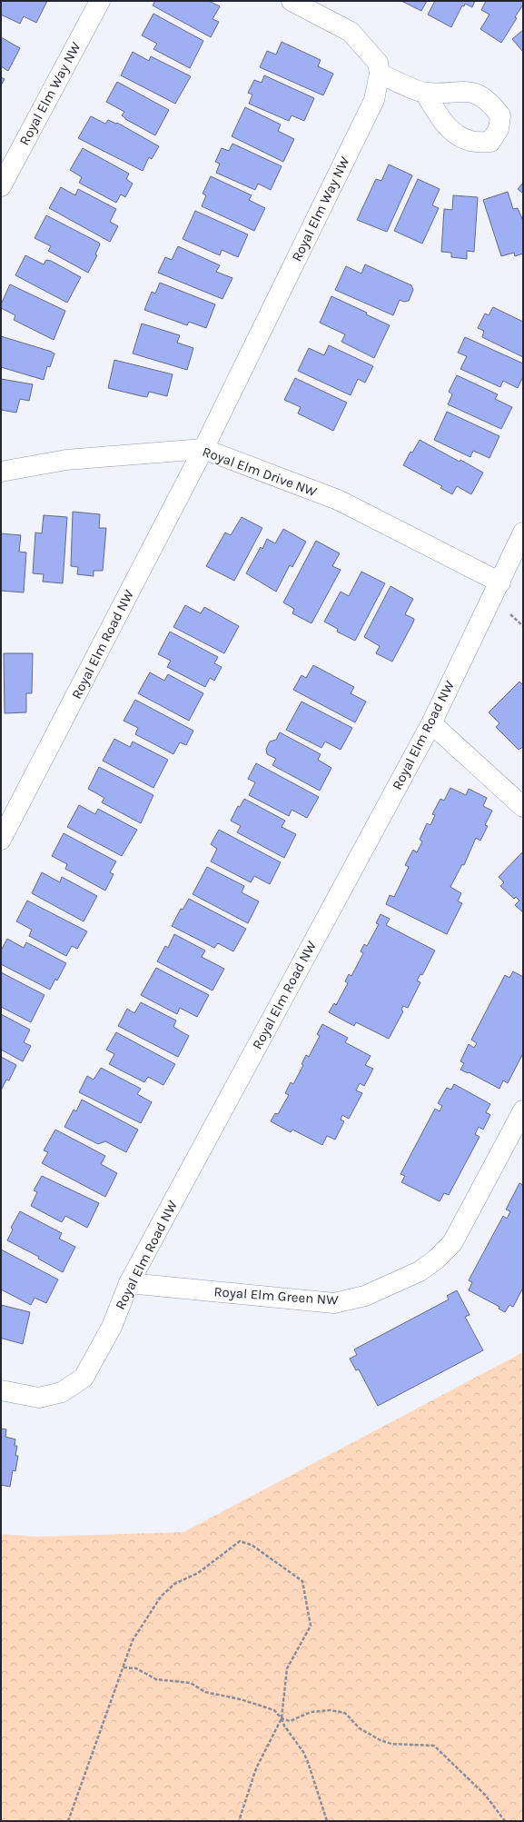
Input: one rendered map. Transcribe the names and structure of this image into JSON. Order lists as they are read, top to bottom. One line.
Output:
{"streets":{"street":["Royal Elm Way NW","Royal Elm Drive NW","Royal Elm Road NW","Royal Elm Green NW"]},"crossings":[["Royal Elm Way NW","Royal Elm Drive NW"],["Royal Elm Way NW","Royal Elm Road NW"],["Royal Elm Drive NW","Royal Elm Road NW"],["Royal Elm Road NW","Royal Elm Green NW"]]}
